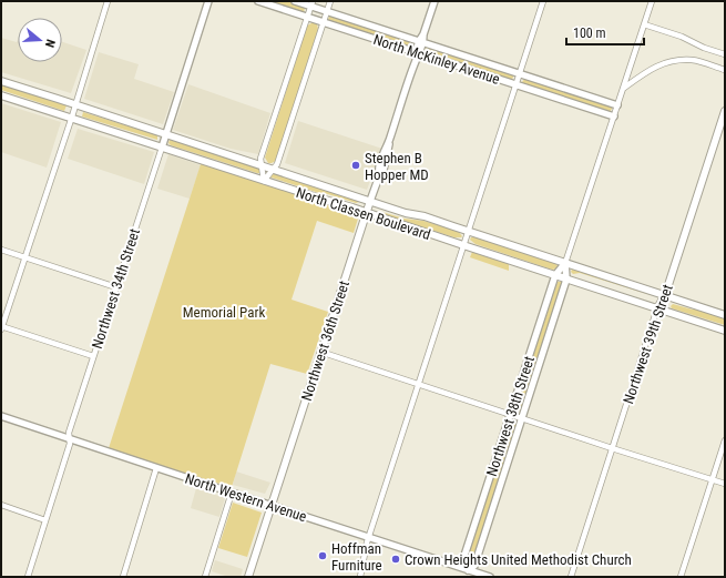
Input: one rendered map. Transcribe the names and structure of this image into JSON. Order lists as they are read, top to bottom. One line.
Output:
{"streets":{"main road":["North Classen Boulevard","Northwest 36th Street","Northwest 39th Street"],"street":["North McKinley Avenue","Northwest 34th Street","Northwest 38th Street","North Western Avenue"]},"crossings":[["North McKinley Avenue","Northwest 36th Street"],["North McKinley Avenue","Northwest 38th Street"],["North Classen Boulevard","Northwest 34th Street"],["North Classen Boulevard","Northwest 36th Street"],["North Classen Boulevard","Northwest 39th Street"],["North Classen Boulevard","Northwest 38th Street"],["Northwest 34th Street","North Western Avenue"],["Northwest 36th Street","North Western Avenue"],["Northwest 38th Street","North Western Avenue"]],"parks":["Memorial Park"],"places":["Stephen B Hopper MD","Hoffman Furniture","Crown Heights United Methodist Church"],"scale_bar":"100 m","north":"right"}
